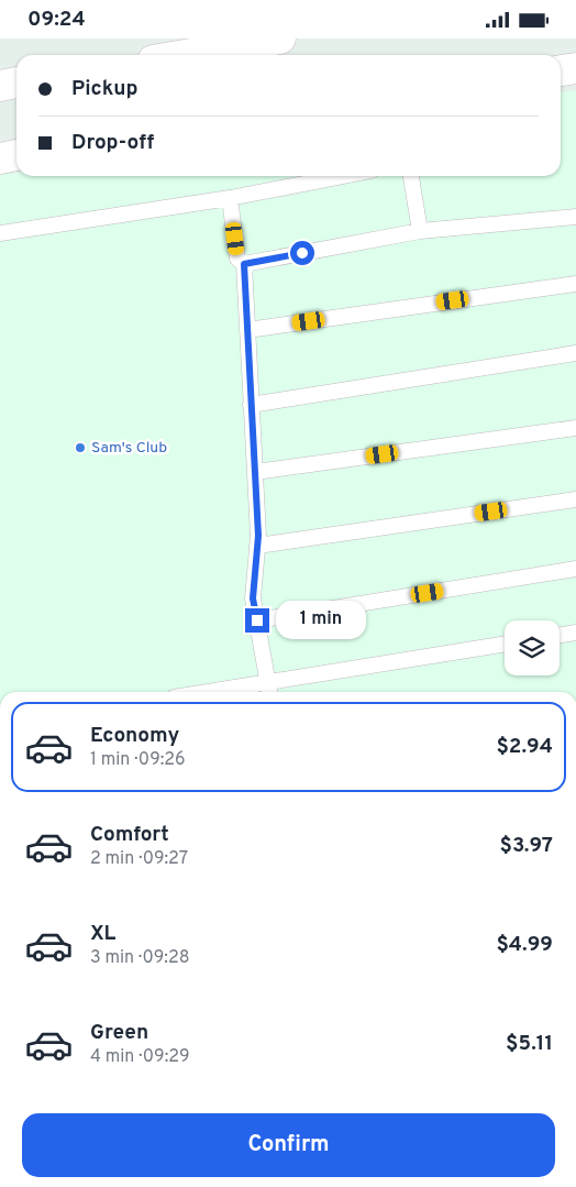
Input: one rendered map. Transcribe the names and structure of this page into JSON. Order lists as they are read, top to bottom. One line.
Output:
{"places":["Sam's Club"],"page":{"status":"09:24","banner":["Pickup","Drop-off"],"bubble":"1 min","list":[{"name":"Economy","note":"1 min · 09:26","value":"$2.94"},{"name":"Comfort","note":"2 min · 09:27","value":"$3.97"},{"name":"XL","note":"3 min · 09:28","value":"$4.99"},{"name":"Green","note":"4 min · 09:29","value":"$5.11"}],"buttons":"Confirm"}}
